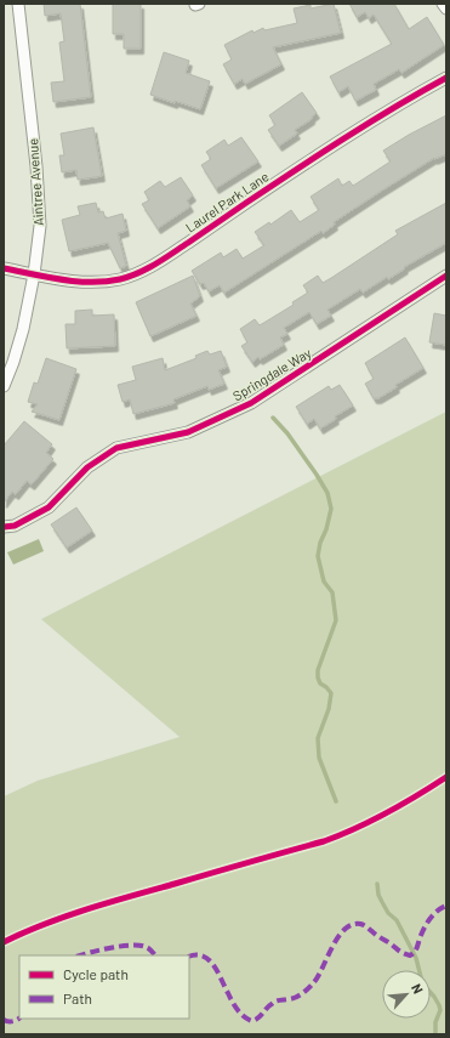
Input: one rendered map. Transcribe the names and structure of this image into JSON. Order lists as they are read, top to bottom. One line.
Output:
{"streets":{"street":["Aintree Avenue","Laurel Park Lane","Springdale Way"]},"crossings":[["Aintree Avenue","Laurel Park Lane"]],"legend":["Cycle path","Path"],"north":"top right"}
